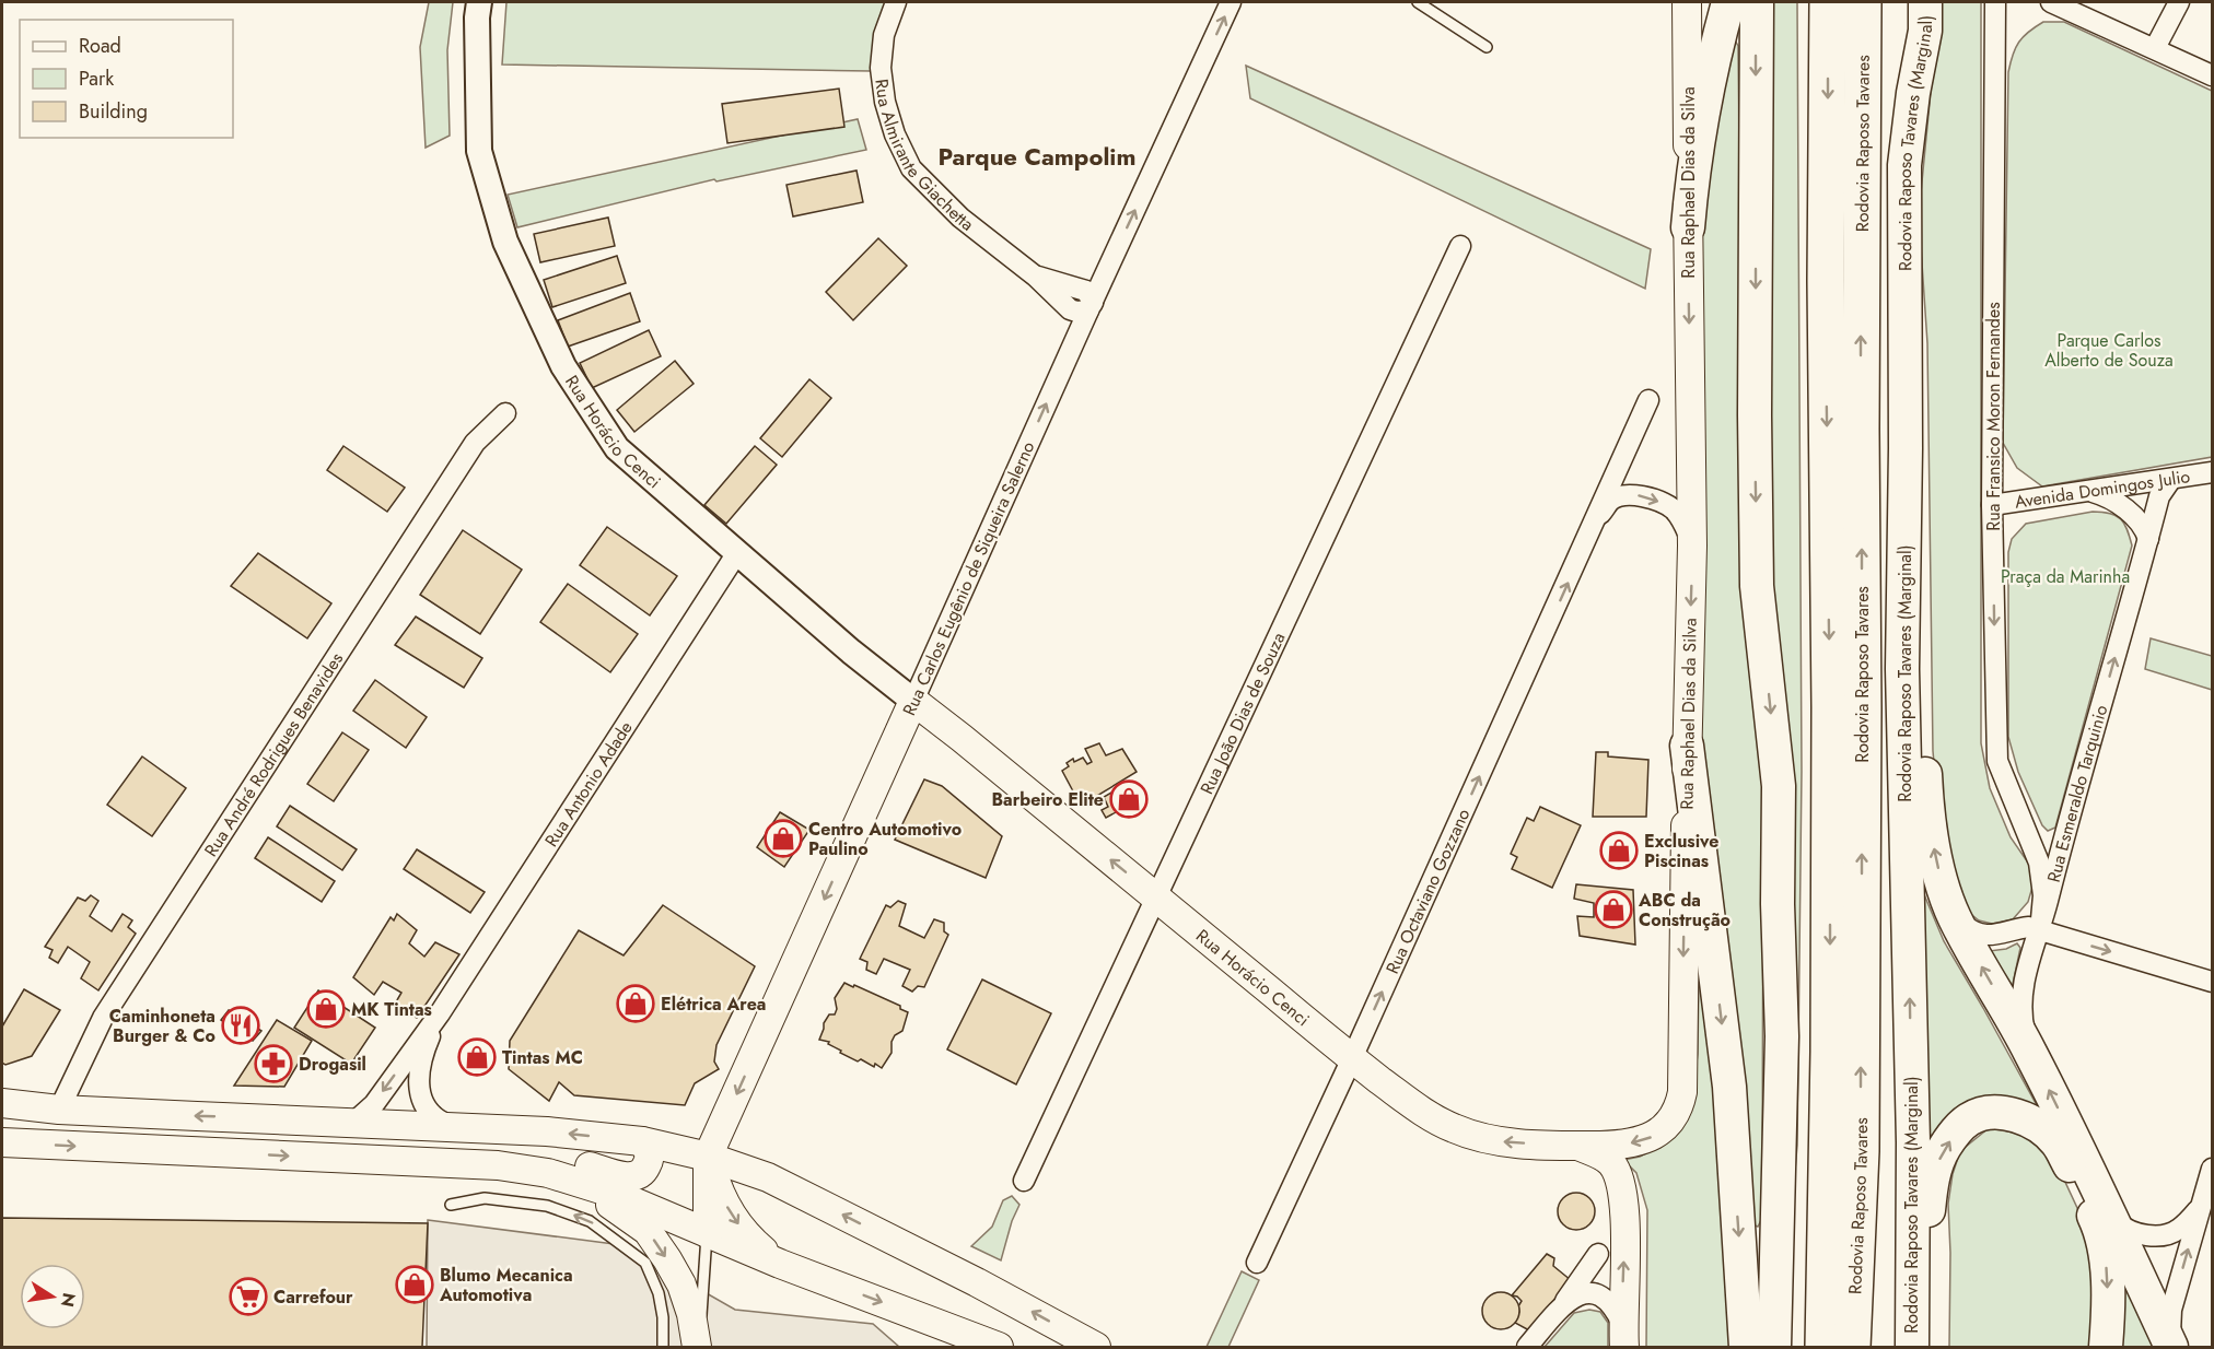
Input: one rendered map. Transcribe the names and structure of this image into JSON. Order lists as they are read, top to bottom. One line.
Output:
{"streets":{"highway":["Rodovia Raposo Tavares","Rodovia Raposo Tavares (Marginal)"],"main road":["Rua Raphael Dias da Silva","Rua Horácio Cenci","Rua Carlos Eugênio de Siqueira Salerno"],"street":["Rua Almirante Giachetta","Rua Fransico Moron Fernandes","Avenida Domingos Julio","Rua João Dias de Souza","Rua André Rodrigues Benavides","Rua Antonio Adade","Rua Esmeraldo Tarquinio","Rua Octaviano Gozzano"]},"crossings":[["Rua Almirante Giachetta","Rua Carlos Eugênio de Siqueira Salerno"],["Rua Raphael Dias da Silva","Rua Horácio Cenci"],["Rua Raphael Dias da Silva","Rua Octaviano Gozzano"],["Rua Fransico Moron Fernandes","Avenida Domingos Julio"],["Rua Fransico Moron Fernandes","Rua Esmeraldo Tarquinio"],["Rua Horácio Cenci","Rua Carlos Eugênio de Siqueira Salerno"],["Rua Horácio Cenci","Rua João Dias de Souza"],["Rua Horácio Cenci","Rua Antonio Adade"],["Rua Horácio Cenci","Rua Octaviano Gozzano"],["Avenida Domingos Julio","Rua Esmeraldo Tarquinio"]],"one_way":["Rua Raphael Dias da Silva","Rua Esmeraldo Tarquinio","Rua Octaviano Gozzano"],"districts":["Parque Campolim"],"parks":["Parque Carlos Alberto de Souza","Praça da Marinha"],"places":{"shop":["Barbeiro Elite","Centro Automotivo Paulino","Exclusive Piscinas","ABC da Construção","Elétrica Area","MK Tintas","Tintas MC","Blumo Mecanica Automotiva"],"restaurant":["Caminhoneta Burger & Co"],"pharmacy":["Drogasil"],"supermarket":["Carrefour"]},"legend":["Road","Park","Building"],"north":"right"}
